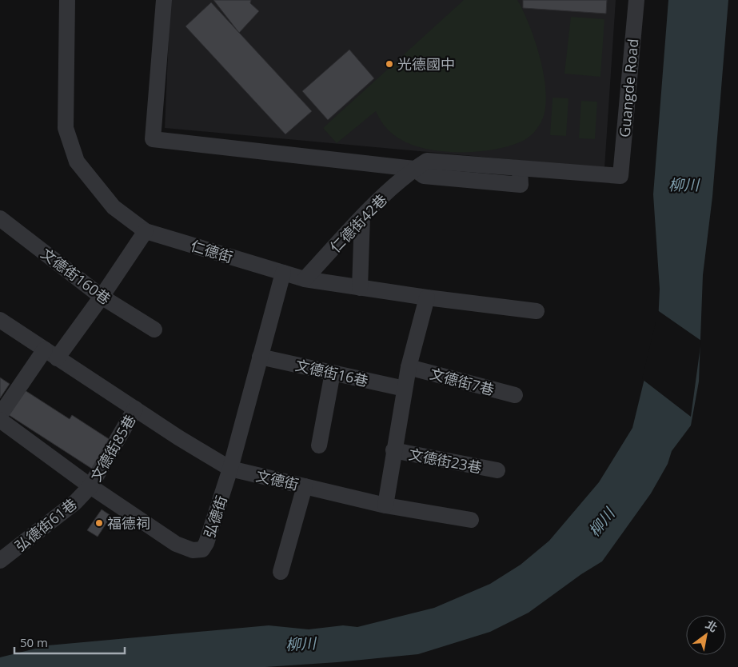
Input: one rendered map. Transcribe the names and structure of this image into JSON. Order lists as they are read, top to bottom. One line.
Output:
{"streets":{"street":["Guangde Road","仁德街42巷","仁德街","文德街160巷","文德街16巷","文德街7巷","文德街85巷","文德街23巷","文德街","弘德街","弘德街61巷"]},"crossings":[["Guangde Road","仁德街42巷"],["仁德街42巷","仁德街"],["仁德街","弘德街"],["文德街16巷","弘德街"],["文德街85巷","文德街"],["文德街85巷","弘德街"],["文德街85巷","弘德街61巷"],["文德街","弘德街"],["弘德街","弘德街61巷"]],"water":["柳川"],"places":["光德國中","福德祠"],"scale_bar":"50 m","north":"top right"}
